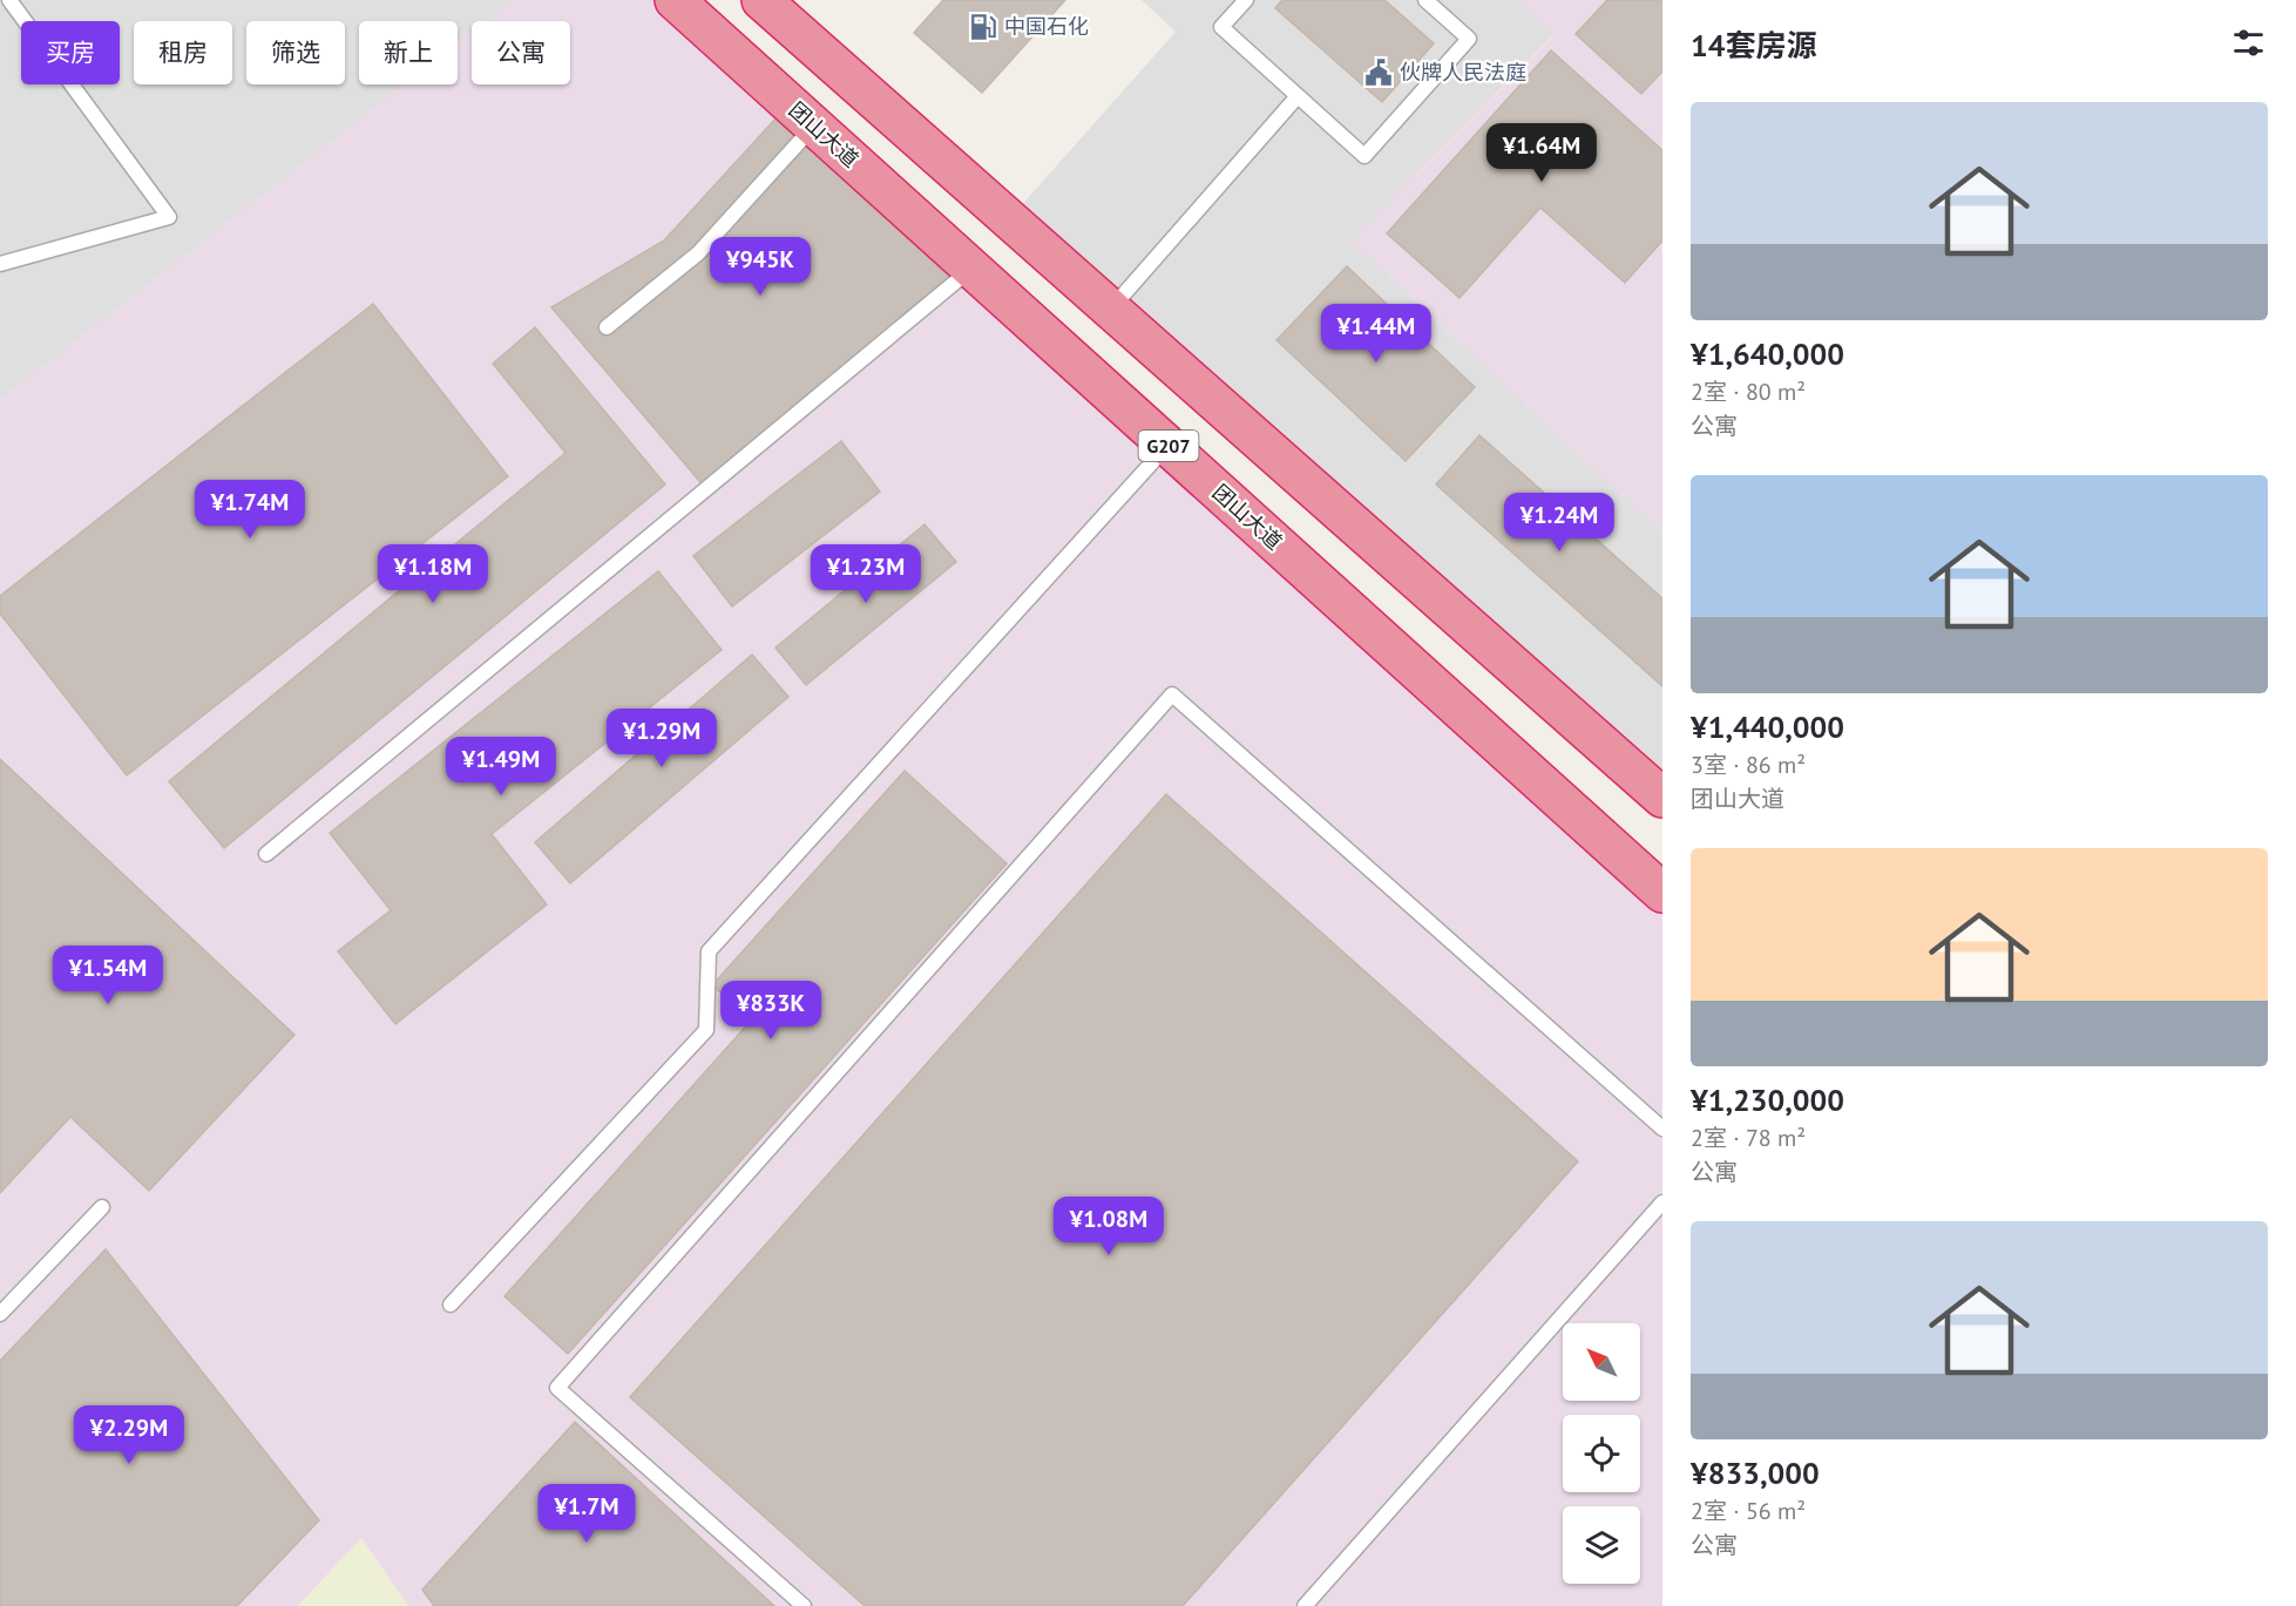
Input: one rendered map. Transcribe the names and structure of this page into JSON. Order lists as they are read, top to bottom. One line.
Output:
{"streets":{"highway":["团山大道","G207"]},"places":{"fuel station":["中国石化"],"public building":["伙牌人民法庭"]},"north":"top left","page":{"heading":"14套房源","chip":["买房","租房","筛选","新上","公寓"],"list":[{"name":"¥1,640,000","note":"2室 · 80 m² · 公寓"},{"name":"¥1,440,000","note":"3室 · 86 m² · 团山大道"},{"name":"¥1,230,000","note":"2室 · 78 m² · 公寓"},{"name":"¥833,000","note":"2室 · 56 m² · 公寓"}],"price":["¥1.64M","¥945K","¥1.44M","¥1.74M","¥1.24M","¥1.18M","¥1.23M","¥1.29M","¥1.49M","¥1.54M","¥833K","¥1.08M","¥2.29M","¥1.7M"]}}
